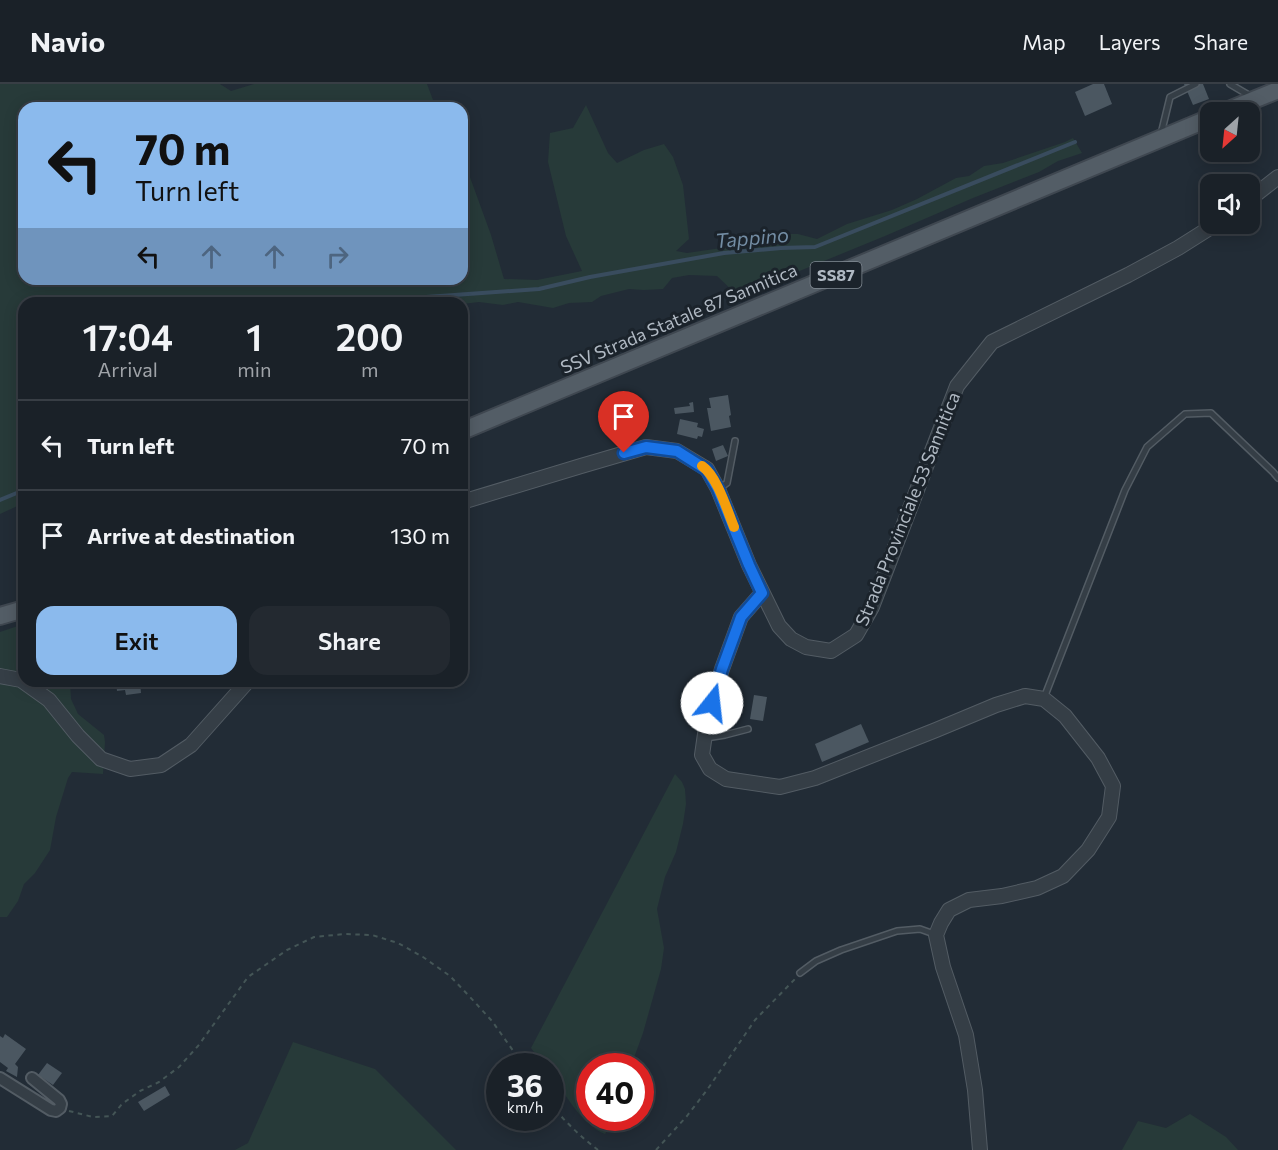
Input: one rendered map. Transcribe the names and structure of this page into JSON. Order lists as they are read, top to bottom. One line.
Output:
{"streets":{"main road":["SS87","SSV Strada Statale 87 Sannitica"],"street":["Strada Provinciale 53 Sannitica"]},"water":["Tappino"],"north":"bottom left","page":{"header":"Navio","nav":["Map","Layers","Share"],"turn":["70 m","Turn left"],"eta":["17:04","Arrival","1","min","200","m"],"list":[{"name":"Turn left","value":"70 m"},{"name":"Arrive at destination","value":"130 m"}],"buttons":["Exit","Share"],"speed":"36 km/h","limit":"40"}}
